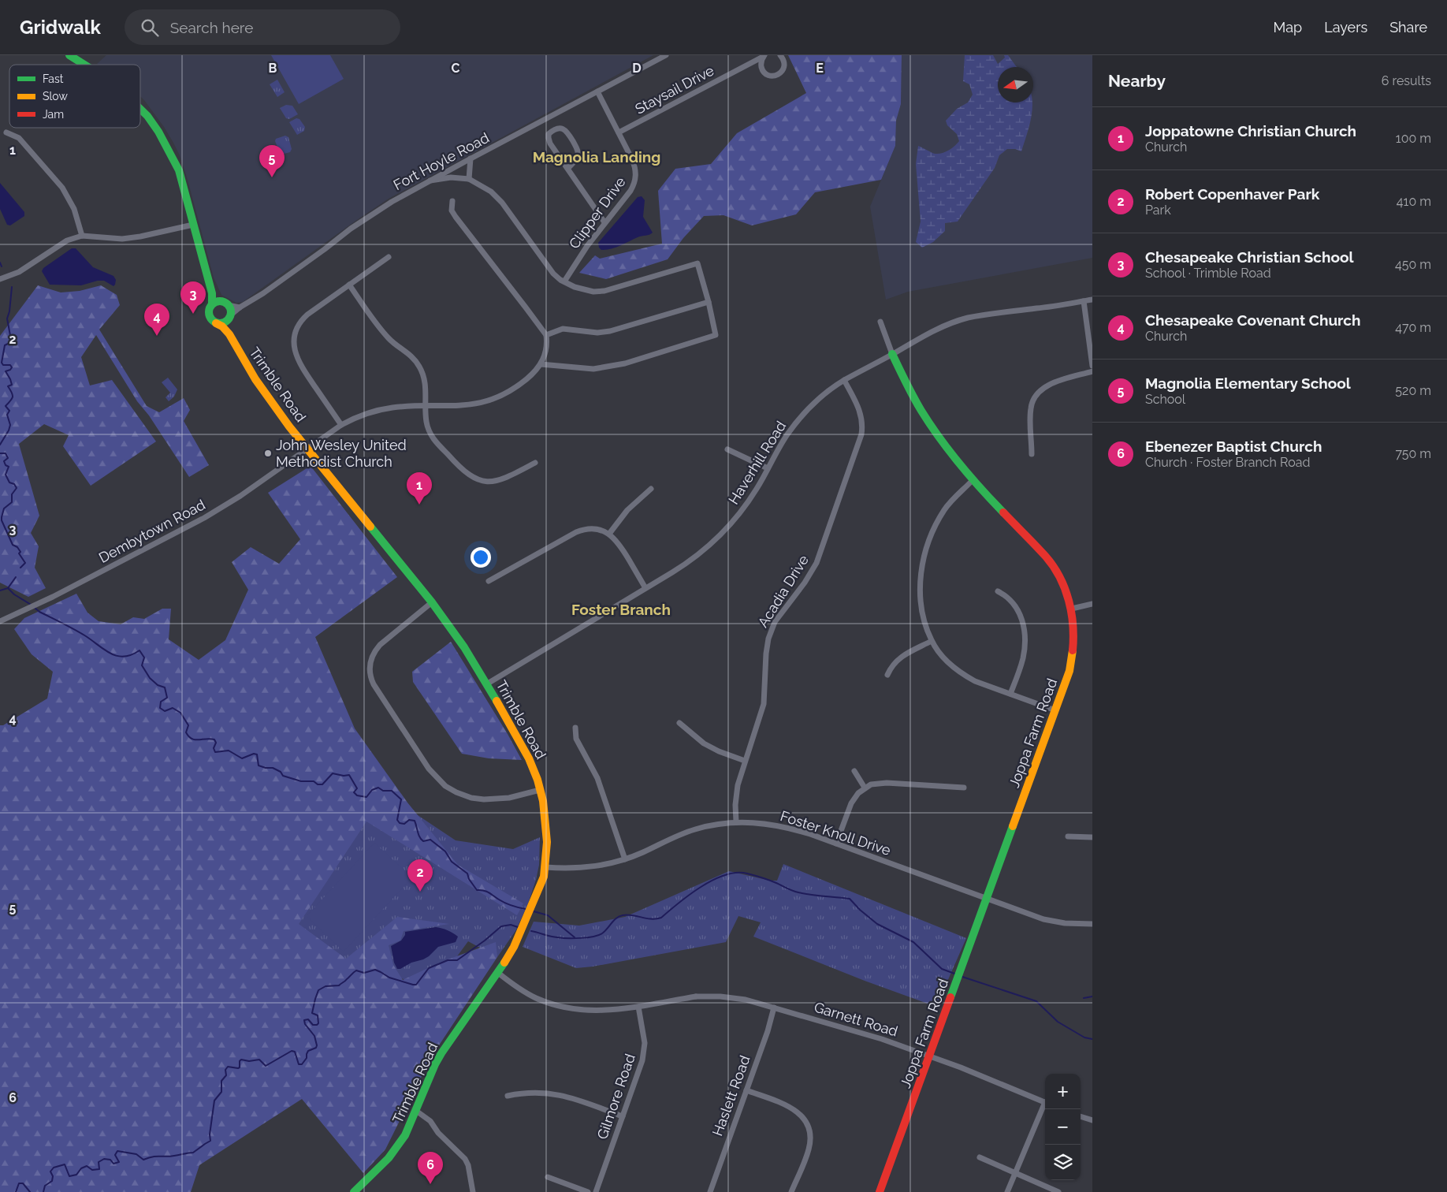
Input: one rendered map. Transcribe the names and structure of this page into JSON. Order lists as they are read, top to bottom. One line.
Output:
{"streets":{"street":["Staysail Drive","Fort Hoyle Road","Clipper Drive","Trimble Road","Haverhill Road","Dembytown Road","Acadia Drive","Joppa Farm Road","Foster Knoll Drive","Garnett Road","Haslett Road","Gilmore Road"]},"crossings":[["Staysail Drive","Clipper Drive"],["Fort Hoyle Road","Clipper Drive"],["Fort Hoyle Road","Trimble Road"],["Trimble Road","Haverhill Road"],["Trimble Road","Dembytown Road"],["Trimble Road","Foster Knoll Drive"],["Trimble Road","Garnett Road"],["Haverhill Road","Acadia Drive"],["Haverhill Road","Joppa Farm Road"],["Acadia Drive","Foster Knoll Drive"],["Joppa Farm Road","Foster Knoll Drive"],["Joppa Farm Road","Garnett Road"],["Garnett Road","Haslett Road"],["Garnett Road","Gilmore Road"]],"districts":["Magnolia Landing","Foster Branch"],"places":["John Wesley United Methodist Church"],"legend":["Fast","Slow","Jam"],"north":"left","page":{"header":"Gridwalk","search":"Search here","nav":["Map","Layers","Share"],"heading":["Nearby","6 results"],"list":[{"mark":"1","name":"Joppatowne Christian Church","note":"Church","value":"100 m"},{"mark":"2","name":"Robert Copenhaver Park","note":"Park","value":"410 m"},{"mark":"3","name":"Chesapeake Christian School","note":"School · Trimble Road","value":"450 m"},{"mark":"4","name":"Chesapeake Covenant Church","note":"Church","value":"470 m"},{"mark":"5","name":"Magnolia Elementary School","note":"School","value":"520 m"},{"mark":"6","name":"Ebenezer Baptist Church","note":"Church · Foster Branch Road","value":"750 m"}],"pins":["5","3","4","1","2","6"],"map_buttons":["+","−"]},"grid":{"columns":["B","C","D","E"],"rows":["1","2","3","4","5","6"]}}
